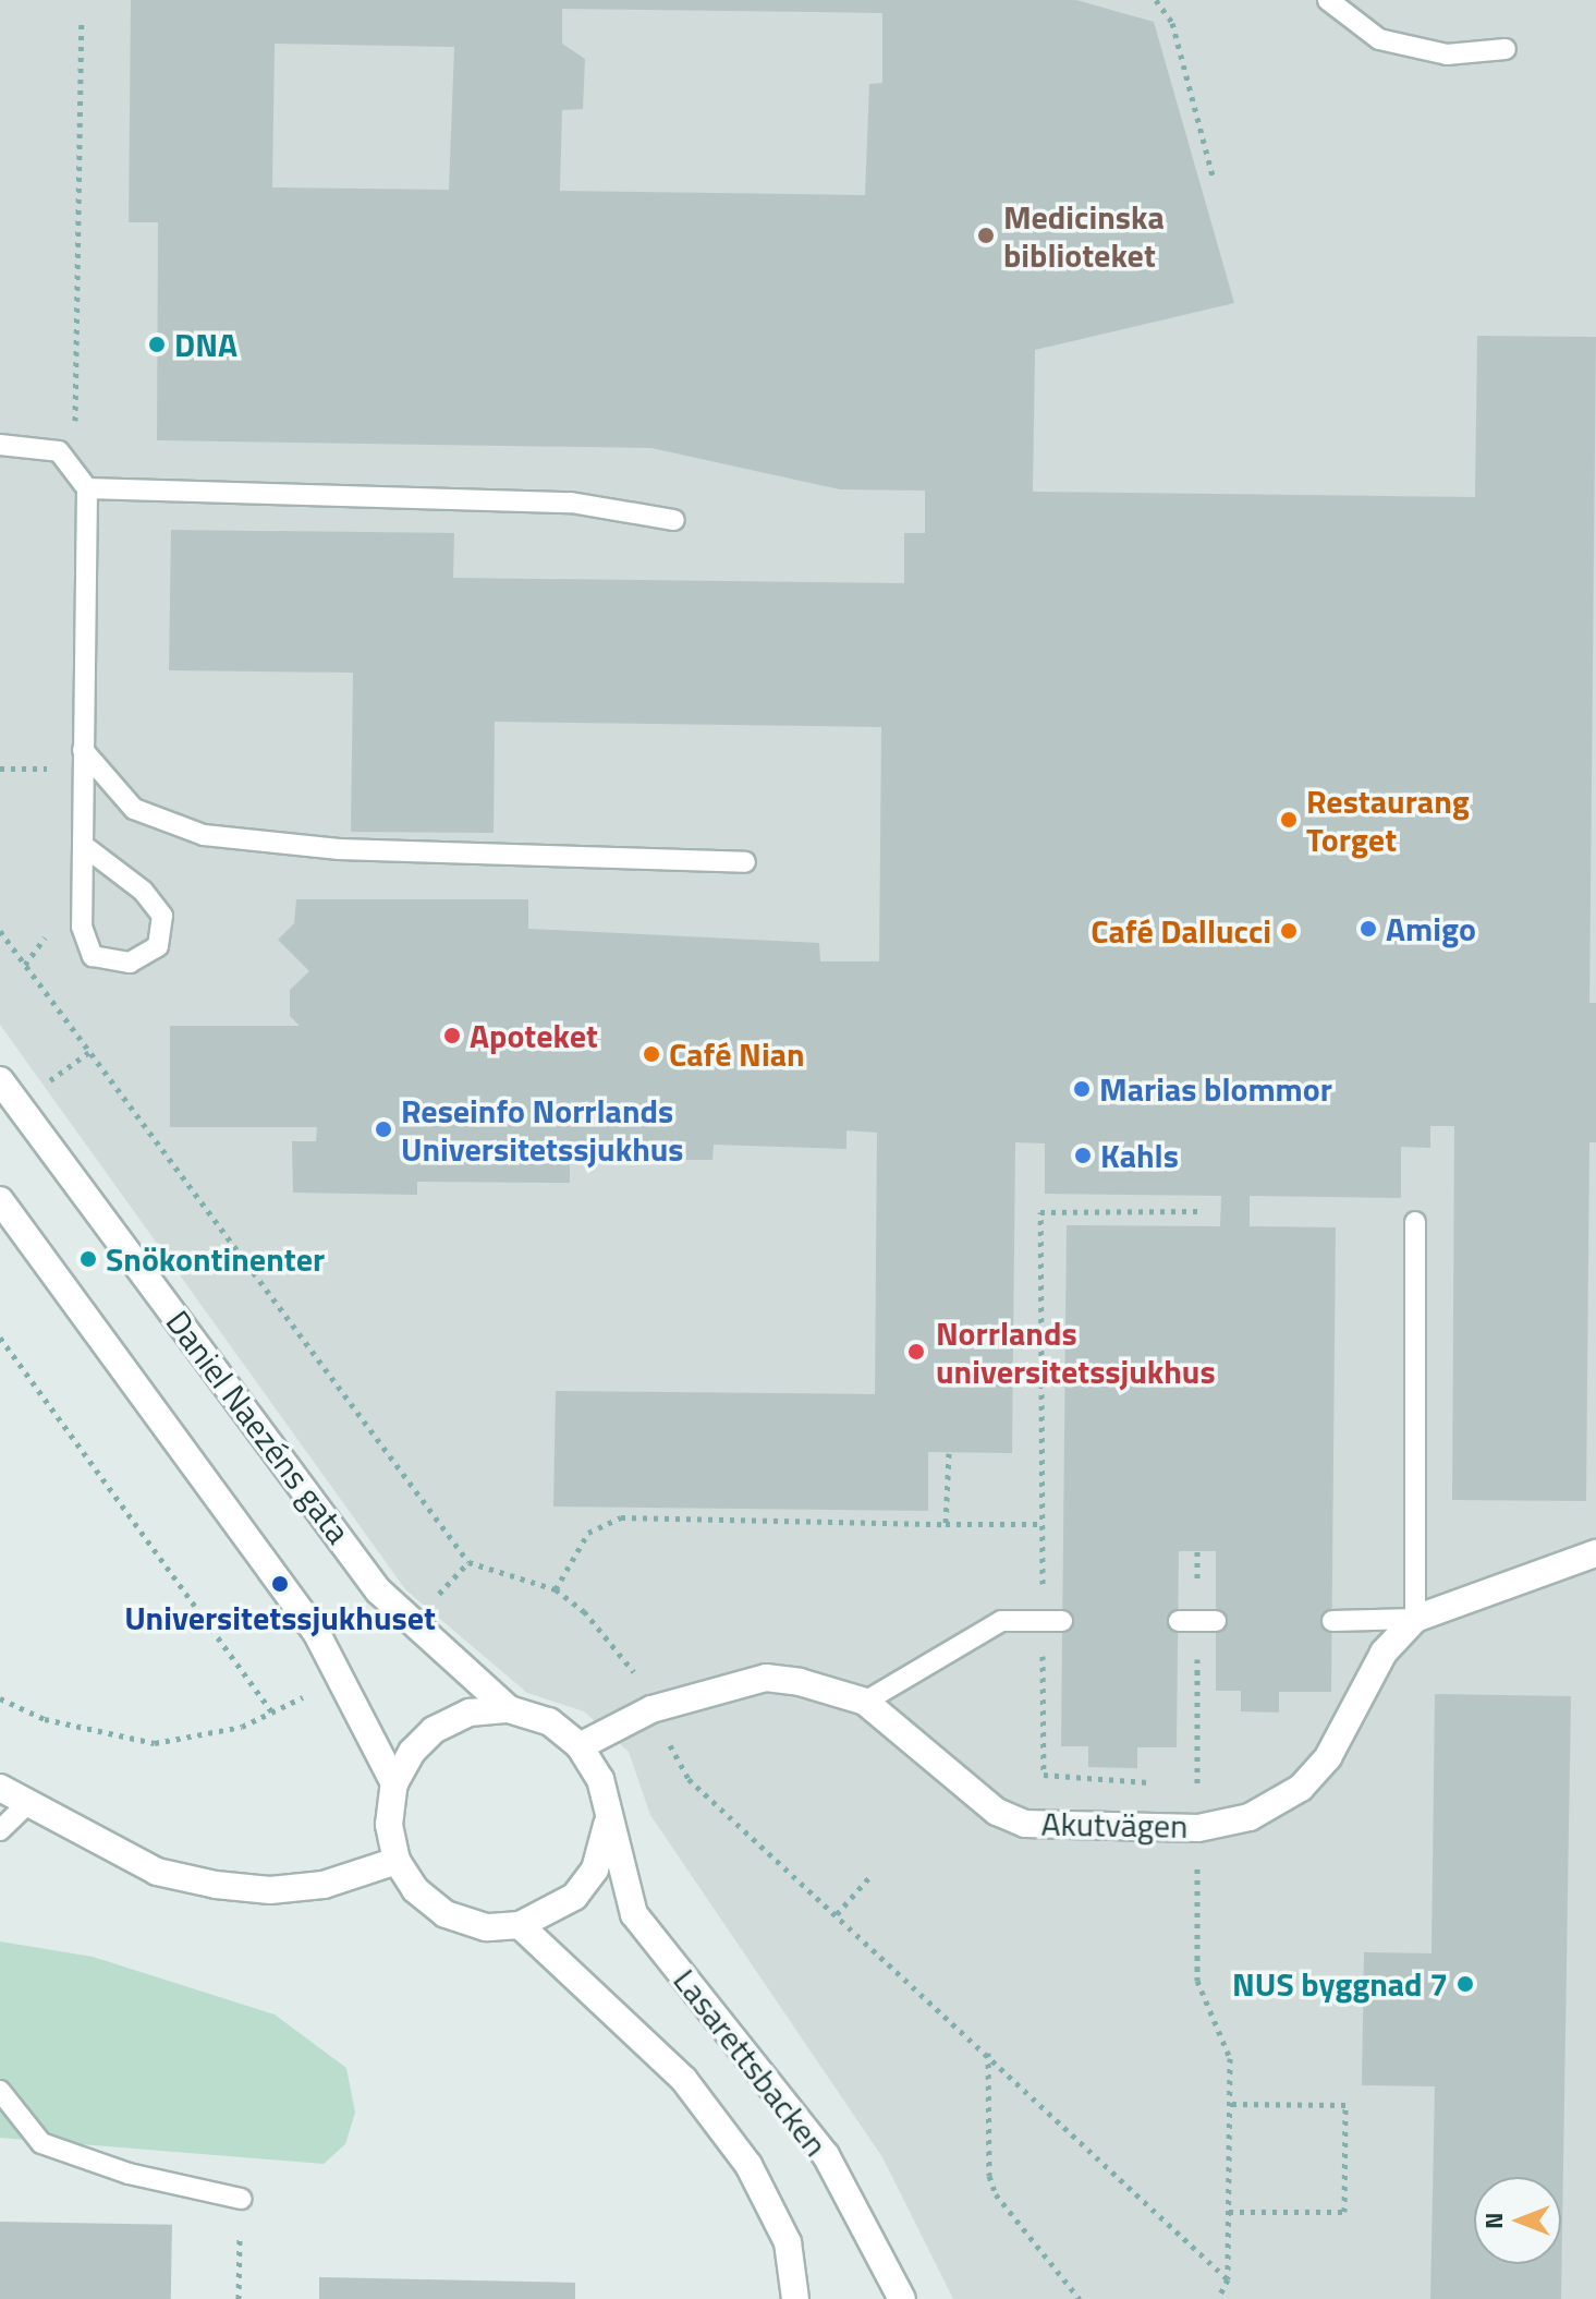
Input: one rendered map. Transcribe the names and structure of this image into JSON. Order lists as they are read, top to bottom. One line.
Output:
{"streets":{"street":["Daniel Naezéns gata","Akutvägen","Lasarettsbacken"]},"crossings":[["Daniel Naezéns gata","Akutvägen"],["Daniel Naezéns gata","Lasarettsbacken"],["Akutvägen","Lasarettsbacken"]],"places":["Medicinska biblioteket","DNA","Restaurang Torget","Amigo","Café Dallucci","Apoteket","Café Nian","Marias blommor","Reseinfo Norrlands Universitetssjukhus","Kahls","Snökontinenter","Norrlands universitetssjukhus","Universitetssjukhuset","NUS byggnad 7"],"north":"left"}
